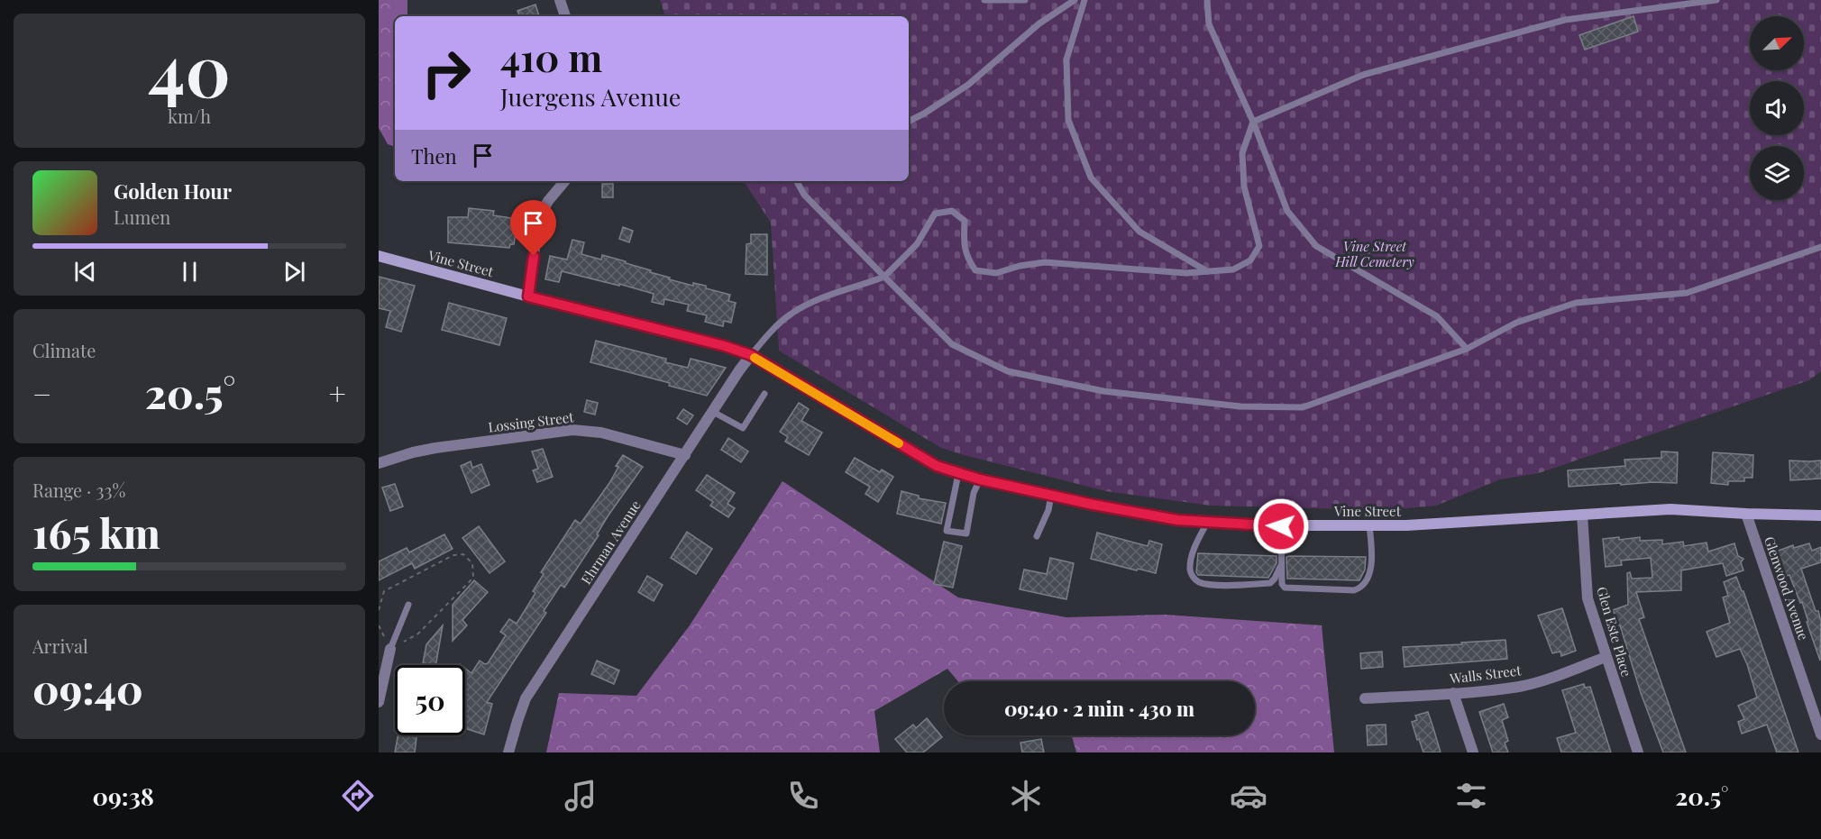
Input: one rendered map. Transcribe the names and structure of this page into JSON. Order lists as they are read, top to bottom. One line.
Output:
{"streets":{"main road":["Vine Street"],"street":["Lossing Street","Ehrman Avenue","Glenwood Avenue","Glen Este Place","Walls Street"]},"crossings":[["Vine Street","Ehrman Avenue"],["Vine Street","Glenwood Avenue"],["Vine Street","Glen Este Place"],["Lossing Street","Ehrman Avenue"],["Glen Este Place","Walls Street"]],"parks":["Vine Street Hill Cemetery"],"north":"top right","page":{"tile":[["40","km/h"],"Climate",["Range · 33%","165 km"],["Arrival","09:40"]],"turn":["410 m","Juergens Avenue"],"then":"Then","song":["Golden Hour","Lumen"],"heat":["−","20.5°","+"],"limit":"50","trip":"09:40 · 2 min · 430 m","tabs":["09:38","20.5°"]}}
